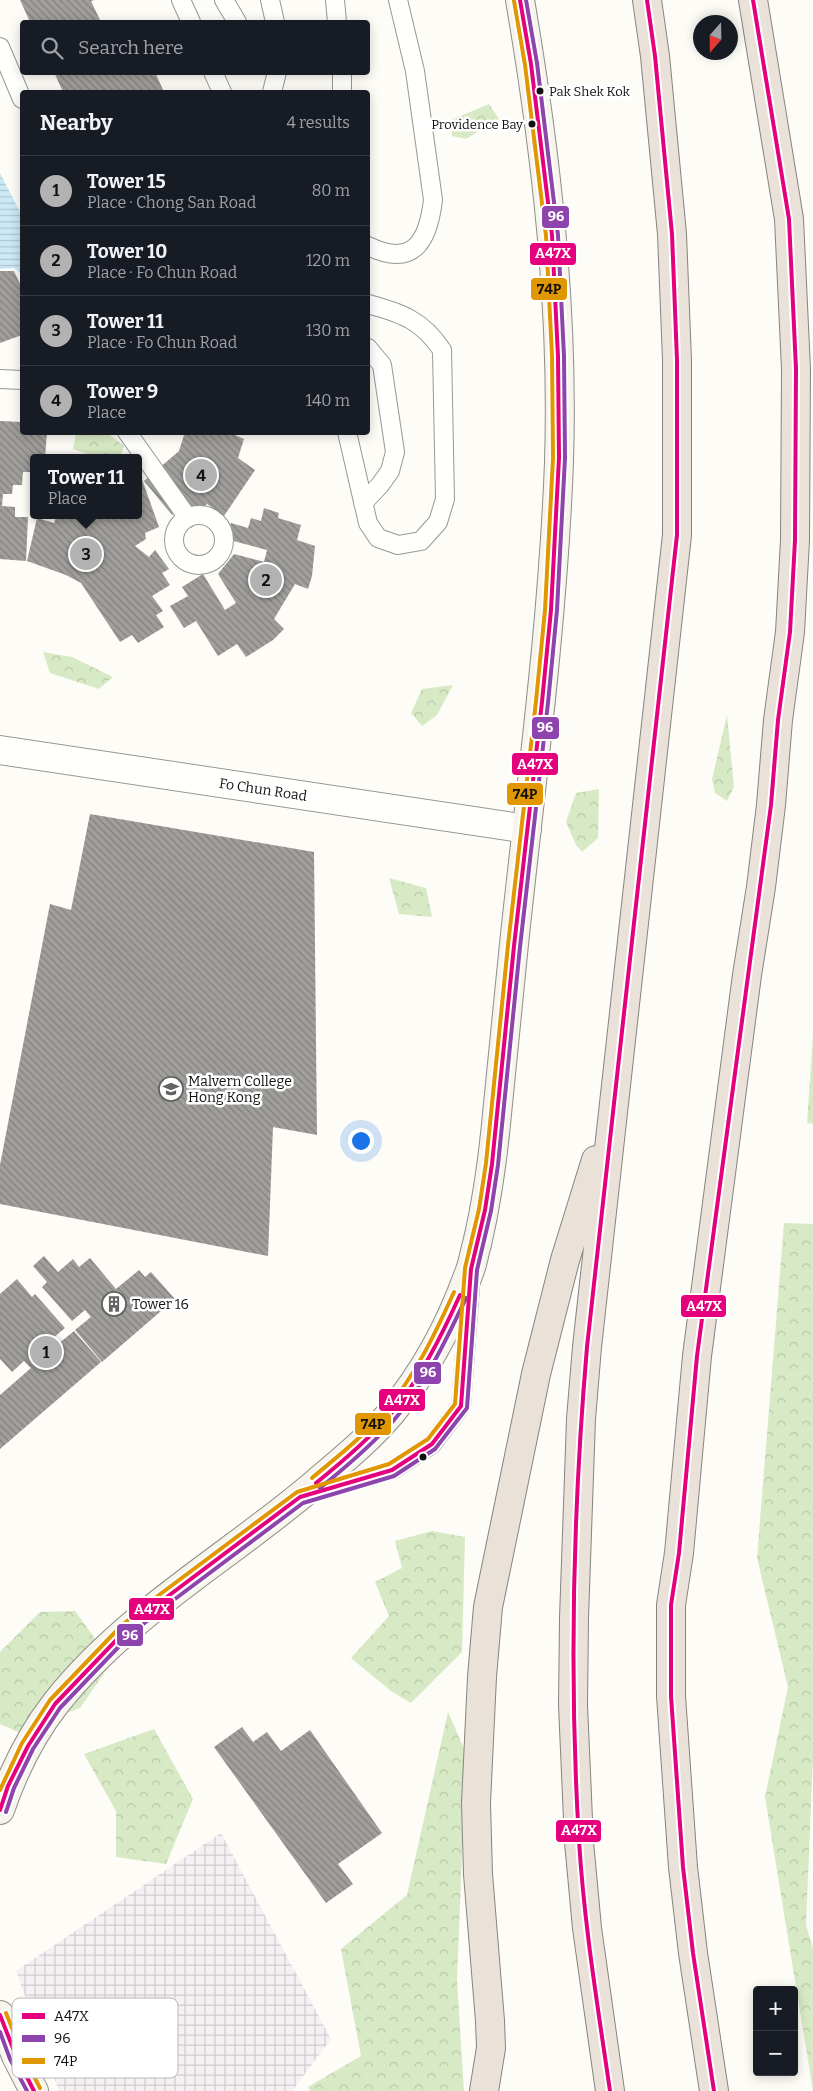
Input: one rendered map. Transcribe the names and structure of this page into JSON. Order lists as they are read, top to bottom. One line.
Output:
{"streets":{"street":["Fo Chun Road"]},"places":{"other":["Pak Shek Kok","Providence Bay"],"school or university":["Malvern College Hong Kong"],"building":["Tower 16"]},"lines":["transit line A47X","transit line 96","transit line 74P"],"legend":["A47X","96","74P"],"north":"bottom","page":{"search":"Search here","heading":["Nearby","4 results"],"list":[{"mark":"1","name":"Tower 15","note":"Place · Chong San Road","value":"80 m"},{"mark":"2","name":"Tower 10","note":"Place · Fo Chun Road","value":"120 m"},{"mark":"3","name":"Tower 11","note":"Place · Fo Chun Road","value":"130 m"},{"mark":"4","name":"Tower 9","note":"Place","value":"140 m"}],"popup":["Tower 11","Place"],"pins":["4","3","2","1"],"map_buttons":["+","−"]}}
